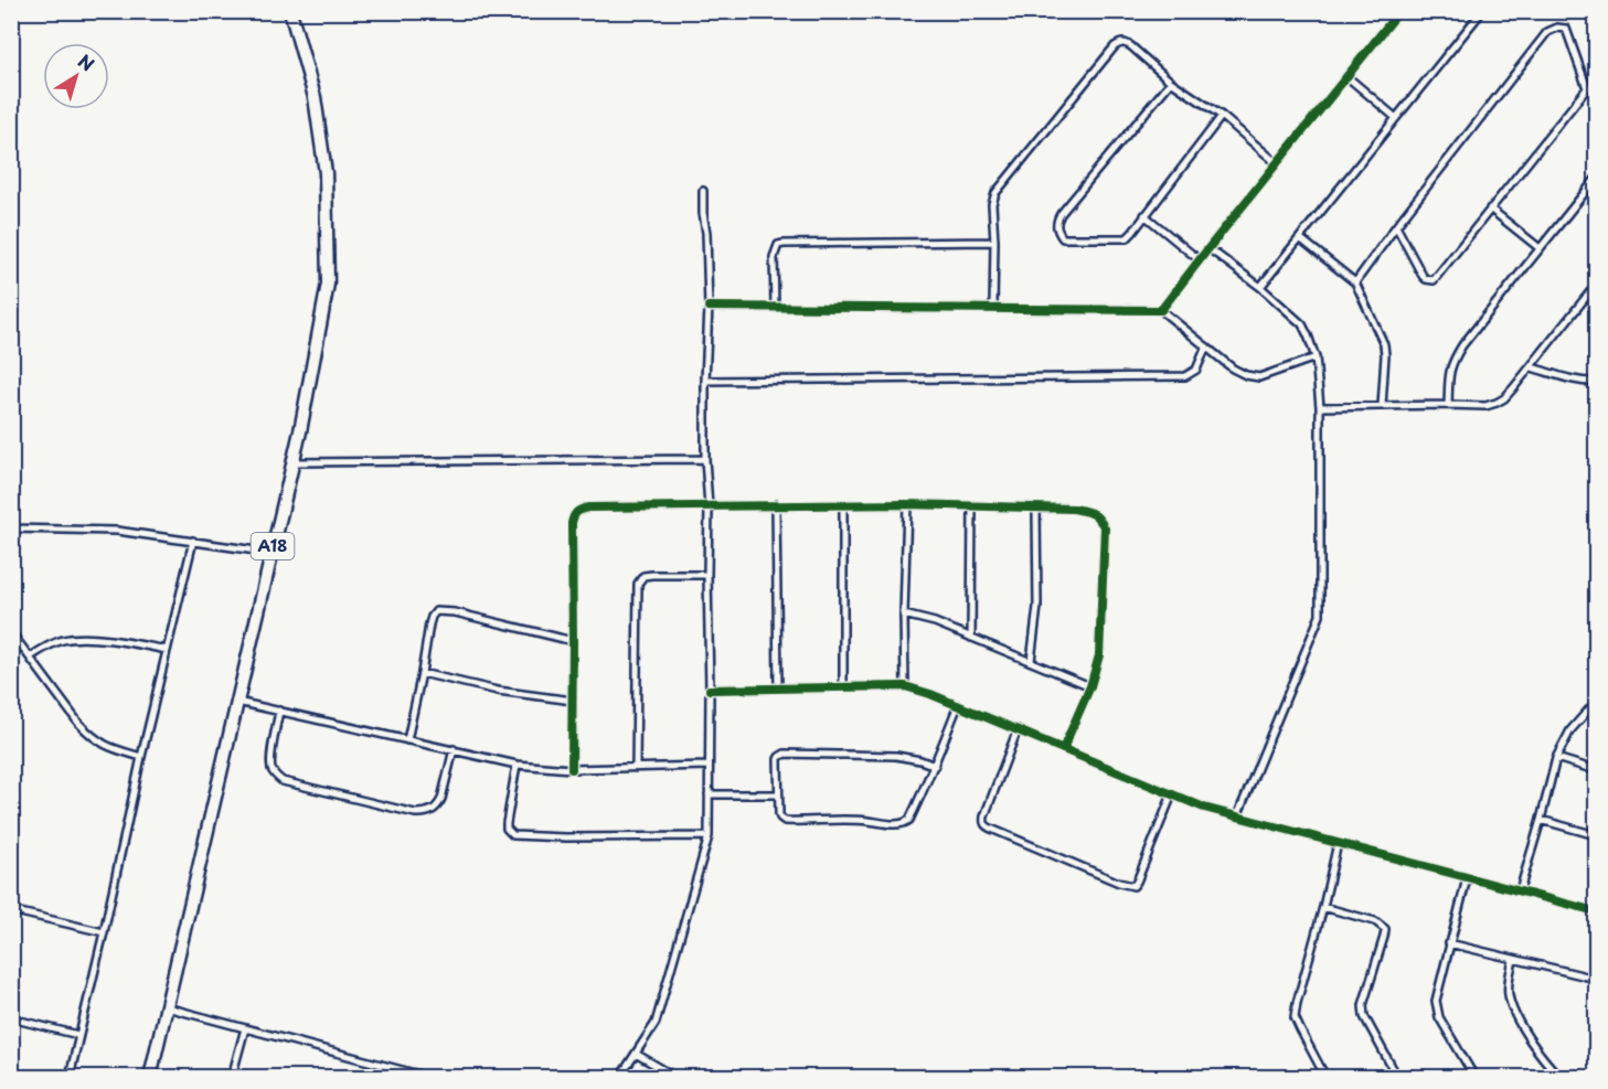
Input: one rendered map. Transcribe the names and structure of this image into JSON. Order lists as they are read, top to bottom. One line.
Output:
{"streets":{"highway":["A18"]},"north":"top right"}
